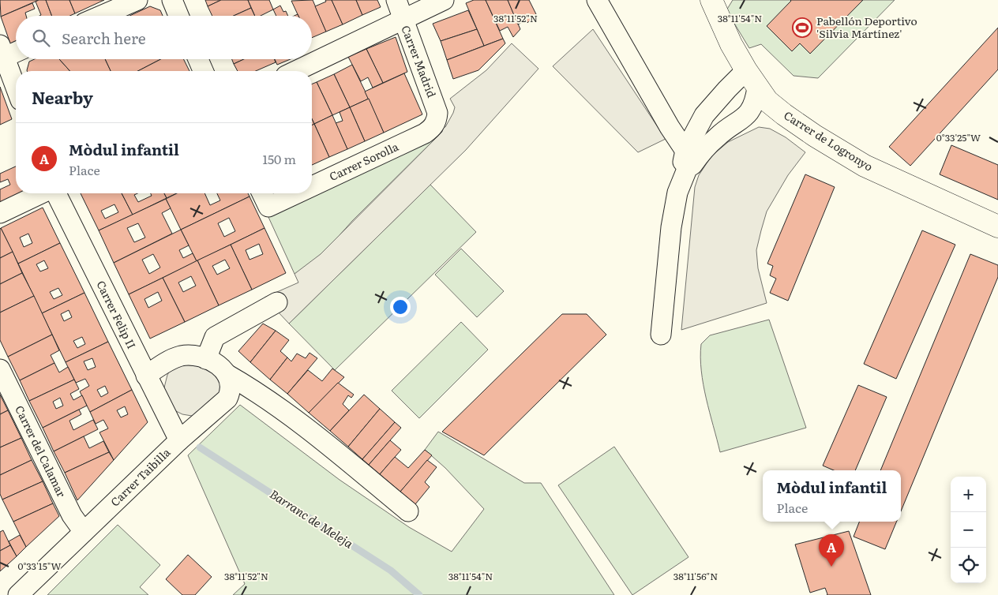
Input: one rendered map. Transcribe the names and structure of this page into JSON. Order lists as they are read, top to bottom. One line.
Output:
{"streets":{"street":["Carrer Madrid","Carrer de Logronyo","Carrer Sorolla","Carrer Felip II","Carrer del Calamar","Carrer Taibilla"]},"crossings":[["Carrer Madrid","Carrer Sorolla"],["Carrer Felip II","Carrer Taibilla"],["Carrer del Calamar","Carrer Taibilla"]],"water":["Barranc de Meleja"],"places":{"sports":["Pabellón Deportivo 'Silvia Martínez'"]},"page":{"search":"Search here","heading":"Nearby","list":[{"mark":"A","name":"Mòdul infantil","note":"Place","value":"150 m"}],"popup":["Mòdul infantil","Place"],"map_buttons":["+","−"],"pins":"A"},"coordinates":["38°11'52\"N","38°11'54\"N","0°33'25\"W","0°33'15\"W","38°11'56\"N"]}
